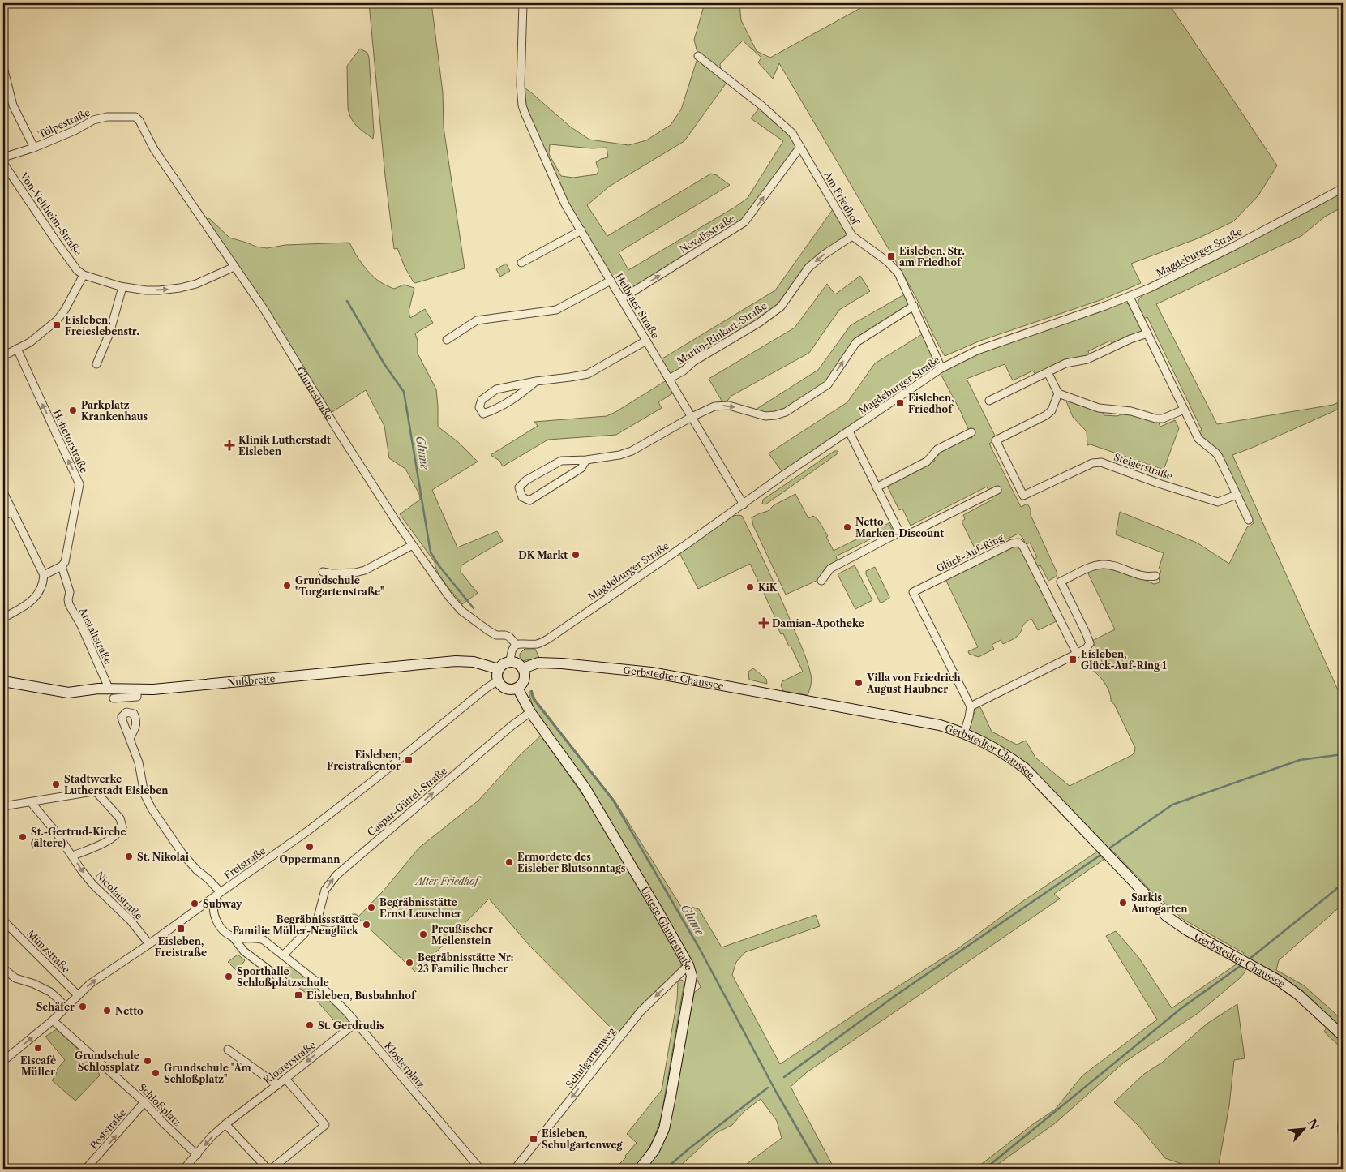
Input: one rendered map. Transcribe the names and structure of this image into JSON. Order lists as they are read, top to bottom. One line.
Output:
{"streets":{"main road":["Gerbstedter Chaussee","Nußbreite","Untere Glumestraße"],"street":["Tölpestraße","Am Friedhof","Von-Veltheim-Straße","Novalisstraße","Magdeburger Straße","Helbraer Straße","Martin-Rinkart-Straße","Glumestraße","Hohetorstraße","Steigerstraße","Glück-Auf-Ring","Anstaltstraße","Caspar-Güttel-Straße","Freistraße","Nicolaistraße","Münzstraße","Schulgartenweg","Klosterstraße","Klosterplatz","Schloßplatz","Poststraße"]},"crossings":[["Tölpestraße","Glumestraße"],["Am Friedhof","Novalisstraße"],["Am Friedhof","Magdeburger Straße"],["Am Friedhof","Martin-Rinkart-Straße"],["Novalisstraße","Helbraer Straße"],["Magdeburger Straße","Helbraer Straße"],["Magdeburger Straße","Glumestraße"],["Helbraer Straße","Martin-Rinkart-Straße"],["Hohetorstraße","Anstaltstraße"],["Anstaltstraße","Nußbreite"],["Gerbstedter Chaussee","Nußbreite"],["Gerbstedter Chaussee","Freistraße"],["Nußbreite","Freistraße"],["Caspar-Güttel-Straße","Untere Glumestraße"],["Freistraße","Nicolaistraße"],["Freistraße","Münzstraße"],["Freistraße","Schloßplatz"],["Untere Glumestraße","Schulgartenweg"],["Klosterstraße","Klosterplatz"],["Klosterstraße","Schloßplatz"],["Schloßplatz","Poststraße"]],"one_way":["Novalisstraße","Martin-Rinkart-Straße","Hohetorstraße","Caspar-Güttel-Straße","Nicolaistraße","Schulgartenweg","Klosterstraße","Poststraße"],"water":["Glume"],"parks":["Alter Friedhof"],"places":{"transit":["Eisleben, Str. am Friedhof","Eisleben, Freieslebenstr.","Eisleben, Friedhof","Eisleben, Glück-Auf-Ring 1","Eisleben, Freistraßentor","Eisleben, Freistraße","Eisleben, Busbahnhof","Eisleben, Schulgartenweg"],"other":["Parkplatz Krankenhaus","Netto Marken-Discount","DK Markt","Grundschule \"Torgartenstraße\"","KiK","Villa von Friedrich August Haubner","Stadtwerke Lutherstadt Eisleben","St.-Gertrud-Kirche (ältere)","Oppermann","St. Nikolai","Ermordete des Eisleber Blutsonntags","Sarkis Autogarten","Subway","Begräbnisstätte Ernst Leuschner","Begräbnissstätte Familie Müller-Neuglück","Preußischer Meilenstein","Begräbnisstätte Nr: 23 Familie Bucher","Sporthalle Schloßplatzschule","Schäfer","Netto","St. Gerdrudis","Eiscafé Müller","Grundschule Schlossplatz","Grundschule \"Am Schloßplatz\""],"health":["Klinik Lutherstadt Eisleben","Damian-Apotheke"]},"north":"top right"}
